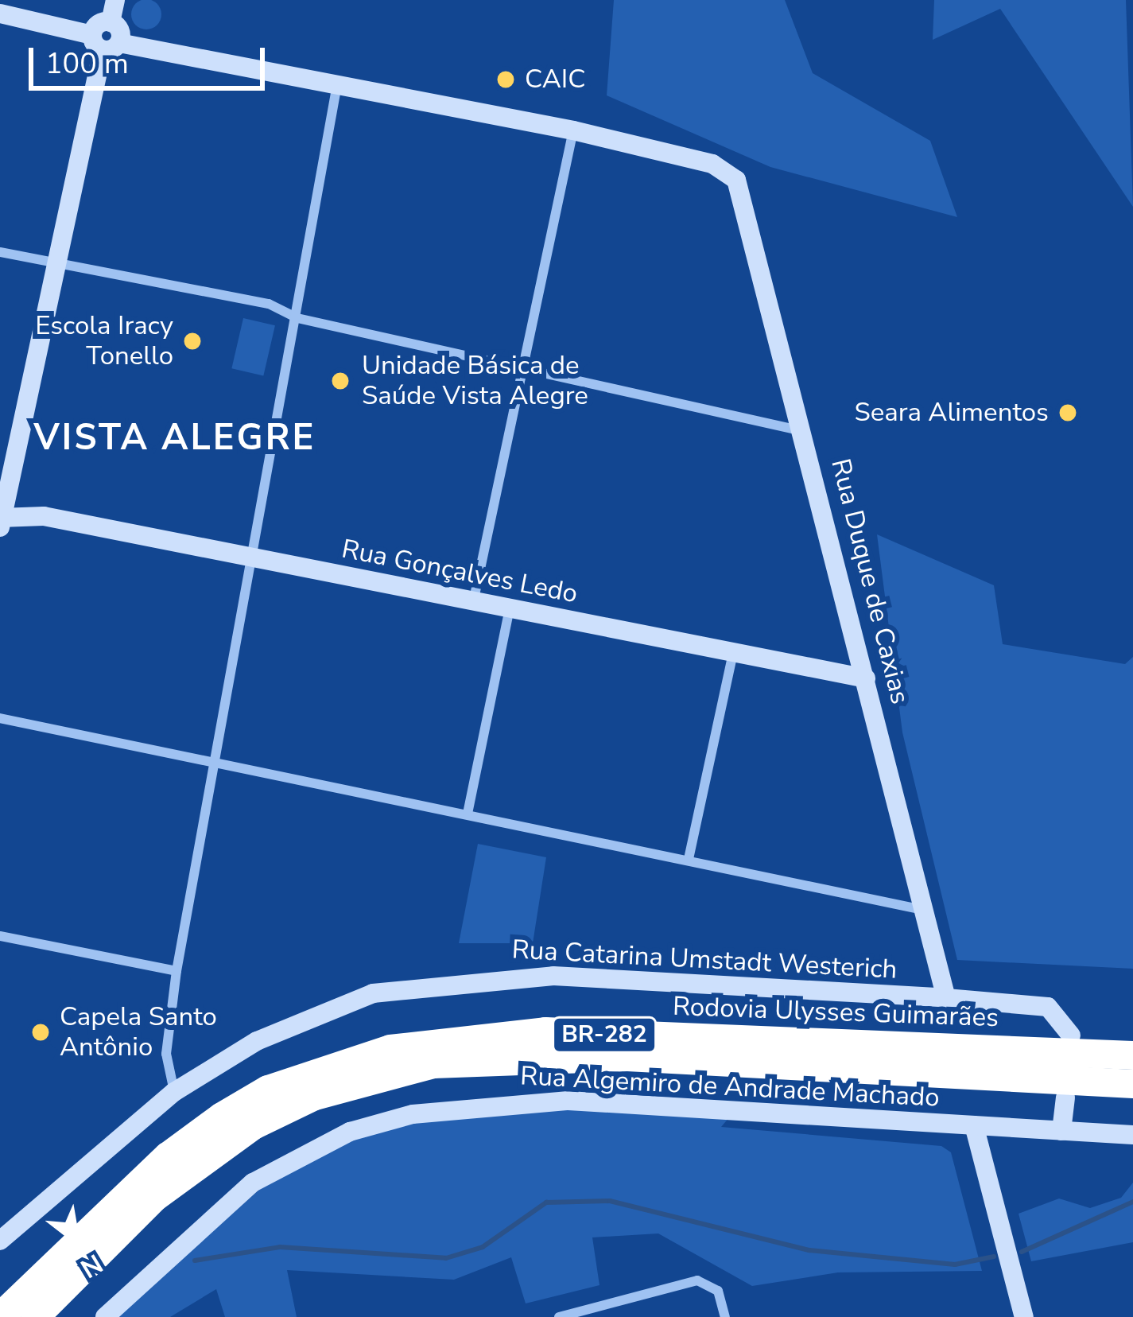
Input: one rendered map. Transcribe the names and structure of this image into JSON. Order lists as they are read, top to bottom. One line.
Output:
{"streets":{"highway":["Rodovia Ulysses Guimarães","BR-282"],"street":["Rua Gonçalves Ledo","Rua Duque de Caxias","Rua Catarina Umstadt Westerich","Rua Algemiro de Andrade Machado"]},"crossings":[["Rua Gonçalves Ledo","Rua Duque de Caxias"],["Rua Duque de Caxias","Rua Catarina Umstadt Westerich"]],"districts":["VISTA ALEGRE"],"places":["CAIC","Escola Iracy Tonello","Unidade Básica de Saúde Vista Alegre","Seara Alimentos","Capela Santo Antônio"],"scale_bar":"100 m","north":"bottom right"}
